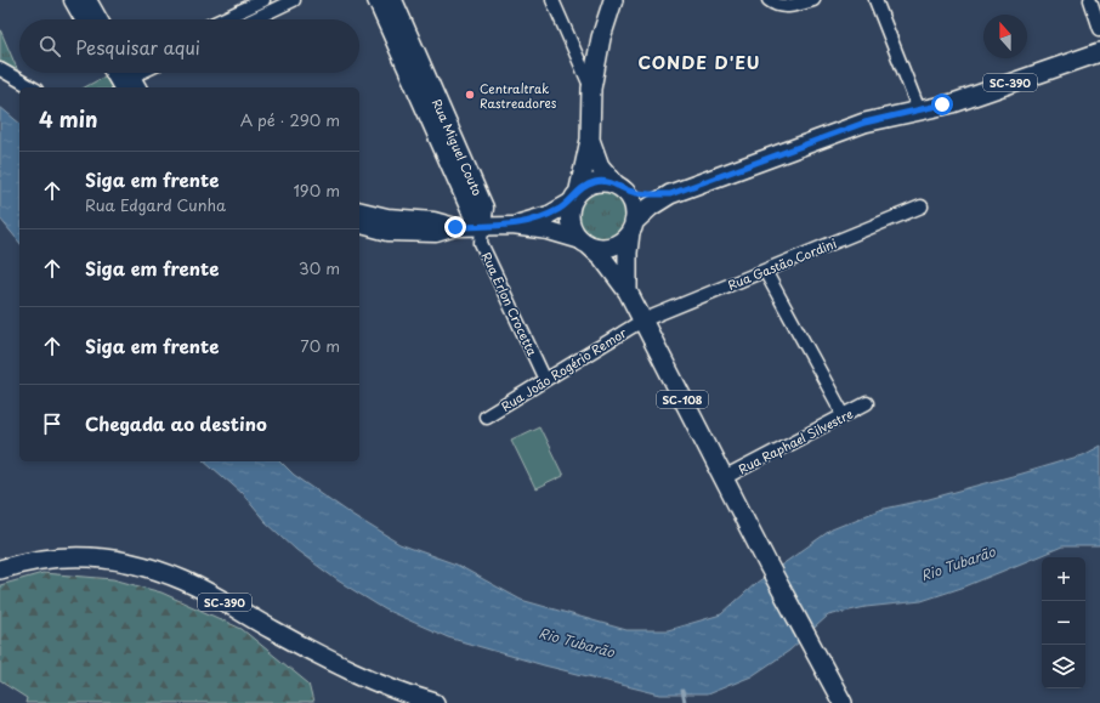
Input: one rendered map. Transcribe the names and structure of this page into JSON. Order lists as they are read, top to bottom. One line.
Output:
{"streets":{"main road":["SC-390","Rua Miguel Couto","SC-108"],"street":["Rua Gastão Cordini","Rua Erlon Crocetta","Rua João Rogério Remor","Rua Raphael Silvestre"]},"crossings":[["SC-390","SC-108"],["Rua Miguel Couto","Rua Erlon Crocetta"],["Rua Gastão Cordini","Rua João Rogério Remor"],["Rua Gastão Cordini","SC-108"],["Rua Erlon Crocetta","Rua João Rogério Remor"],["Rua João Rogério Remor","SC-108"],["SC-108","Rua Raphael Silvestre"]],"districts":["CONDE D'EU"],"water":["Rio Tubarão"],"places":["Centraltrak Rastreadores"],"north":"top","page":{"search":"Pesquisar aqui","heading":["4 min","A pé · 290 m"],"list":[["Siga em frente","Rua Edgard Cunha","190 m"],["Siga em frente","30 m"],["Siga em frente","70 m"],"Chegada ao destino"],"map_buttons":["+","−"]}}
